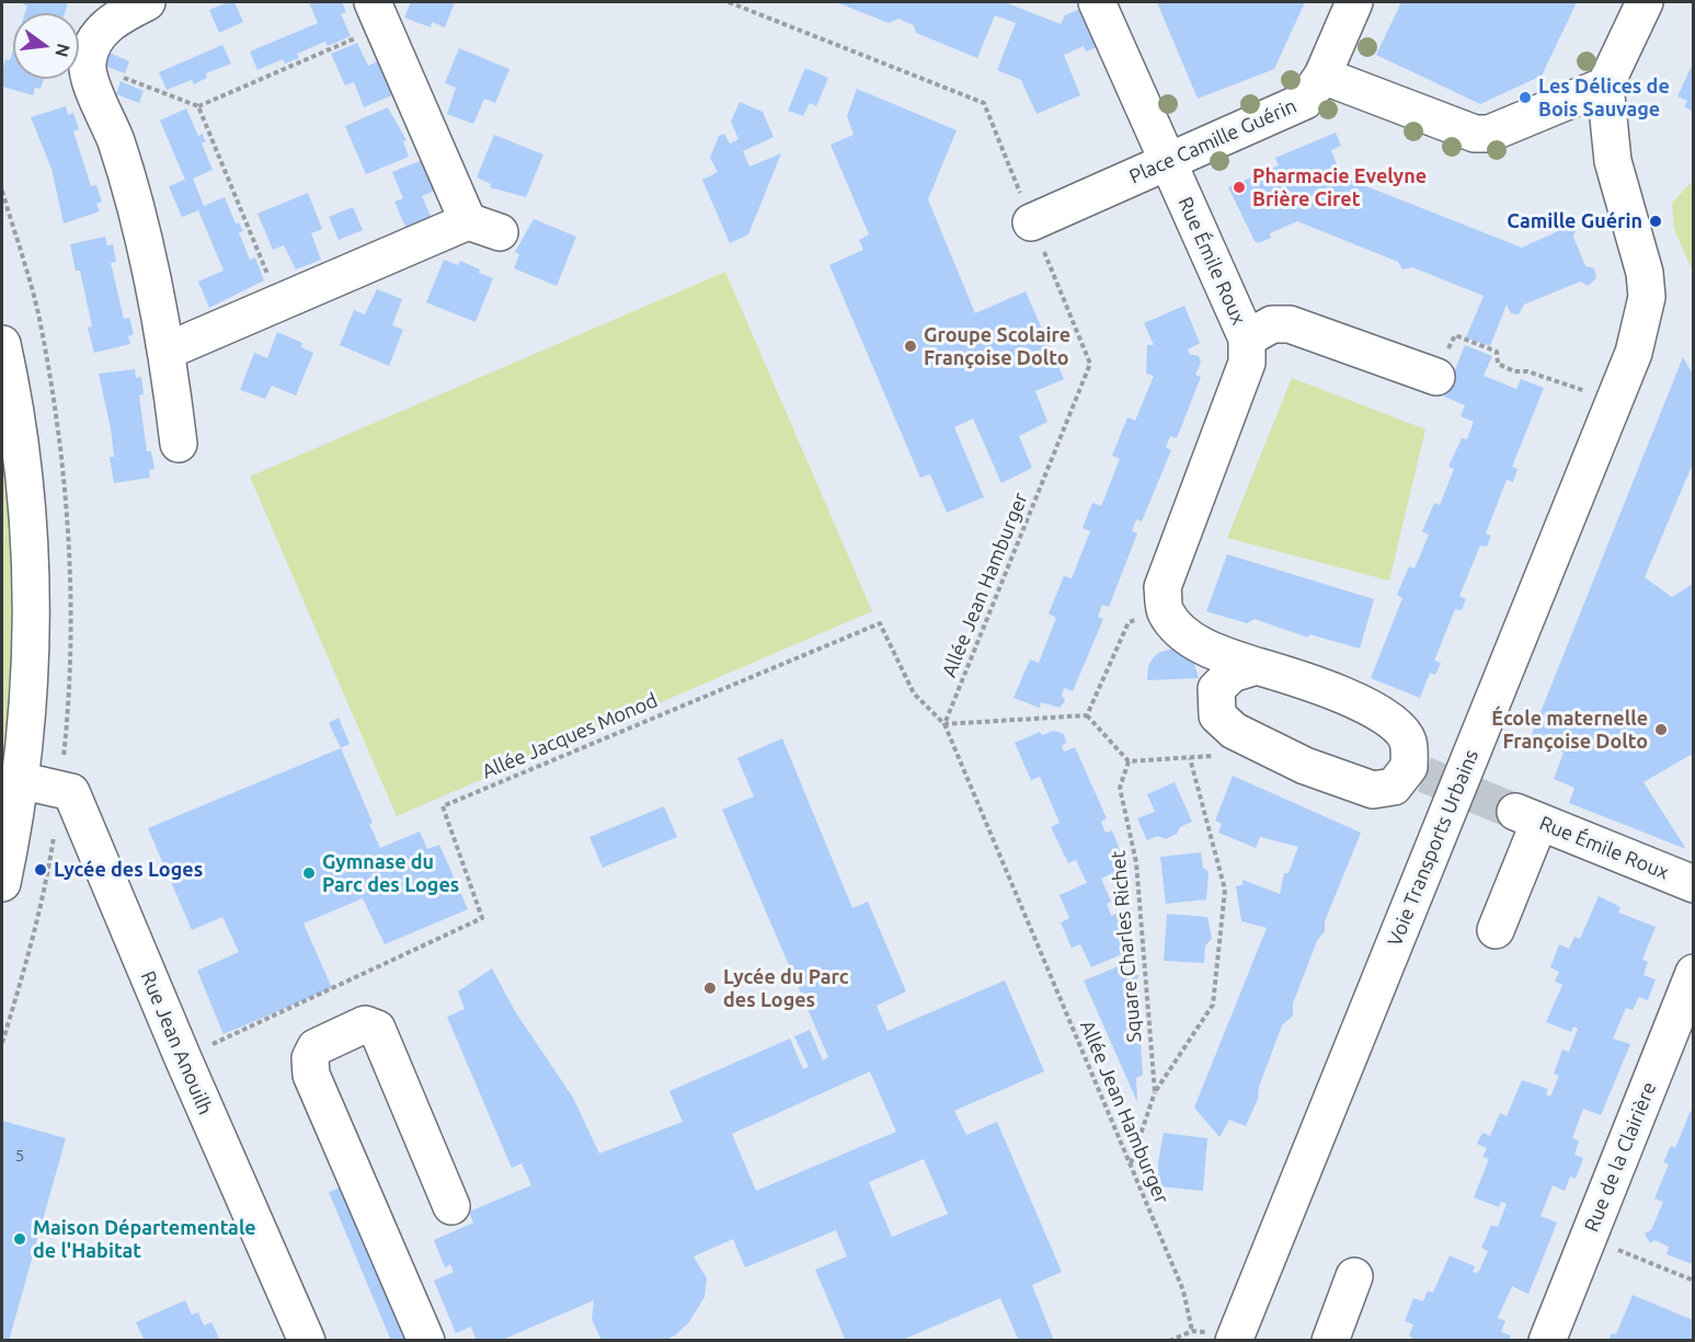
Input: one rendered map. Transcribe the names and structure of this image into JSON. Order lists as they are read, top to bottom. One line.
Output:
{"streets":{"street":["Place Camille Guérin","Rue Émile Roux","Voie Transports Urbains","Rue Jean Anouilh","Rue de la Clairière"],"path":["Allée Jean Hamburger","Allée Jacques Monod","Square Charles Richet"]},"crossings":[["Place Camille Guérin","Rue Émile Roux"],["Place Camille Guérin","Allée Jean Hamburger"],["Allée Jean Hamburger","Allée Jacques Monod"],["Allée Jean Hamburger","Square Charles Richet"],["Allée Jacques Monod","Rue Jean Anouilh"]],"places":["Les Délices de Bois Sauvage","Pharmacie Evelyne Brière Ciret","Camille Guérin","Groupe Scolaire Françoise Dolto","École maternelle Françoise Dolto","Lycée des Loges","Gymnase du Parc des Loges","Lycée du Parc des Loges","Maison Départementale de l'Habitat"],"house_numbers":["5"],"north":"right"}
